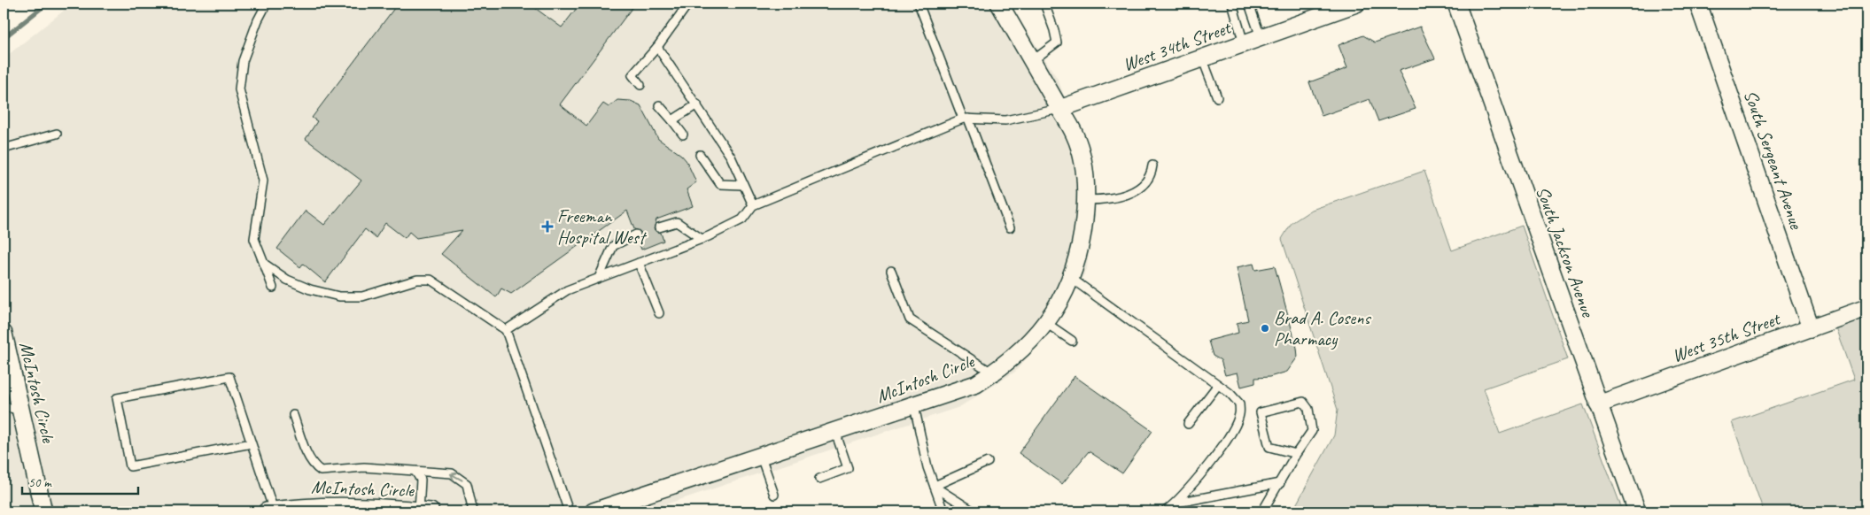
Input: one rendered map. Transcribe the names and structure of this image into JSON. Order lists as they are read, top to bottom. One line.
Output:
{"streets":{"street":["West 34th Street","South Sergeant Avenue","South Jackson Avenue","West 35th Street","McIntosh Circle"]},"crossings":[["West 34th Street","McIntosh Circle"],["South Sergeant Avenue","West 35th Street"],["South Jackson Avenue","West 35th Street"]],"places":{"health":["Freeman Hospital West"],"other":["Brad A. Cosens Pharmacy"]},"scale_bar":"50 m"}
